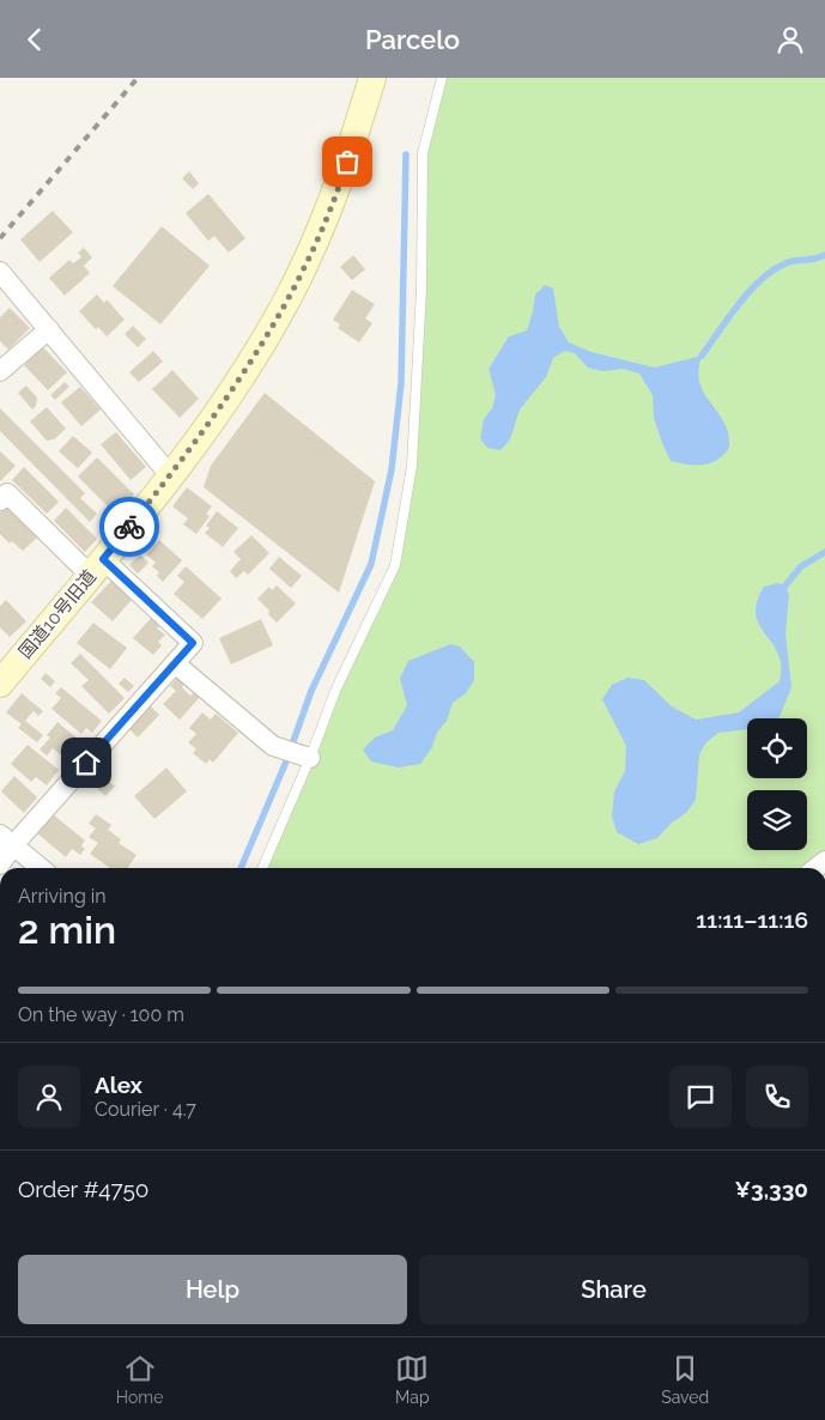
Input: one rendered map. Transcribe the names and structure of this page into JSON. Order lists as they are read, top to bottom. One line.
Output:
{"streets":{"street":["国道10号旧道"]},"page":{"header":"Parcelo","heading":["2 min","Arriving in","11:11–11:16"],"panel":["Alex","Courier · 4.7","Order #4750","¥3,330"],"bar":"On the way · 100 m","buttons":["Help","Share"],"tabs":["Home","Map","Saved"]}}
